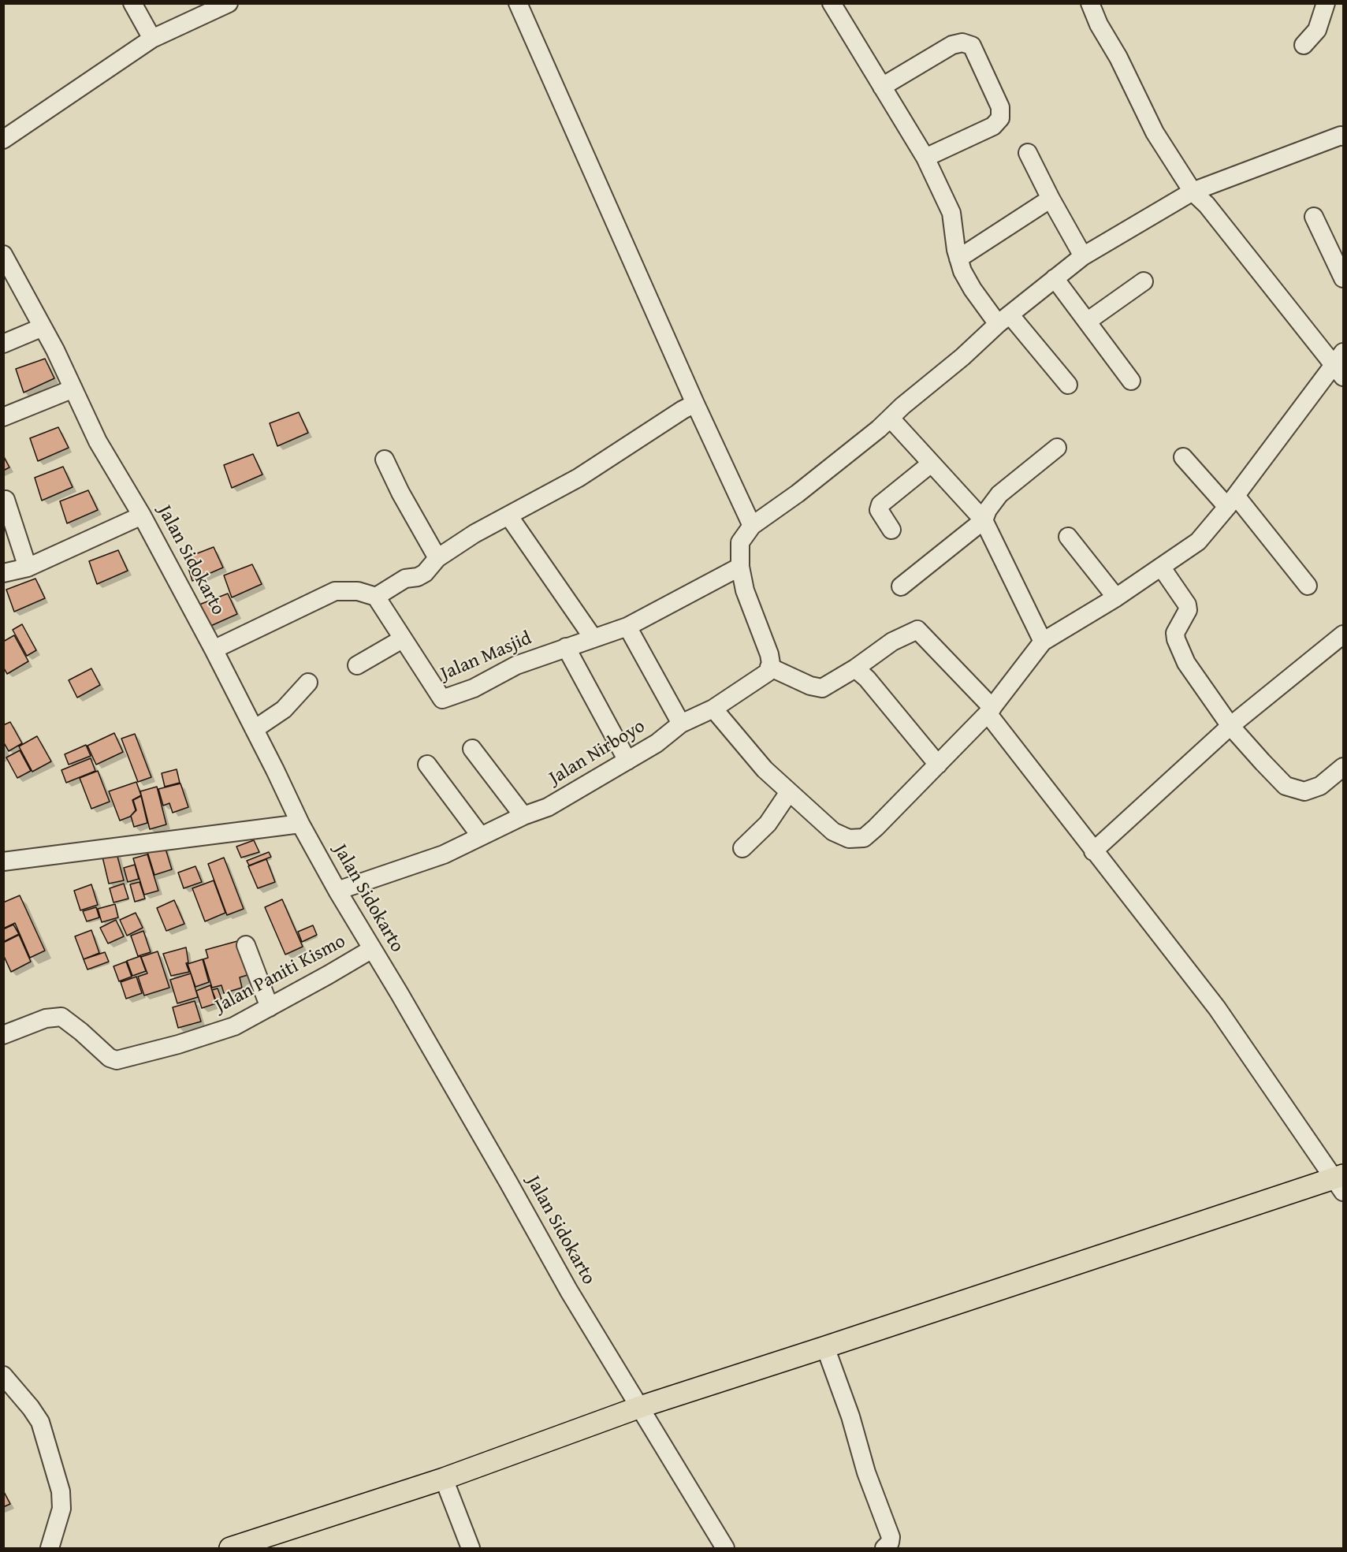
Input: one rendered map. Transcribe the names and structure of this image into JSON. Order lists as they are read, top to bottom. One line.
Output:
{"streets":{"street":["Jalan Sidokarto","Jalan Masjid","Jalan Nirboyo","Jalan Paniti Kismo"]},"crossings":[["Jalan Sidokarto","Jalan Nirboyo"],["Jalan Sidokarto","Jalan Paniti Kismo"]]}
